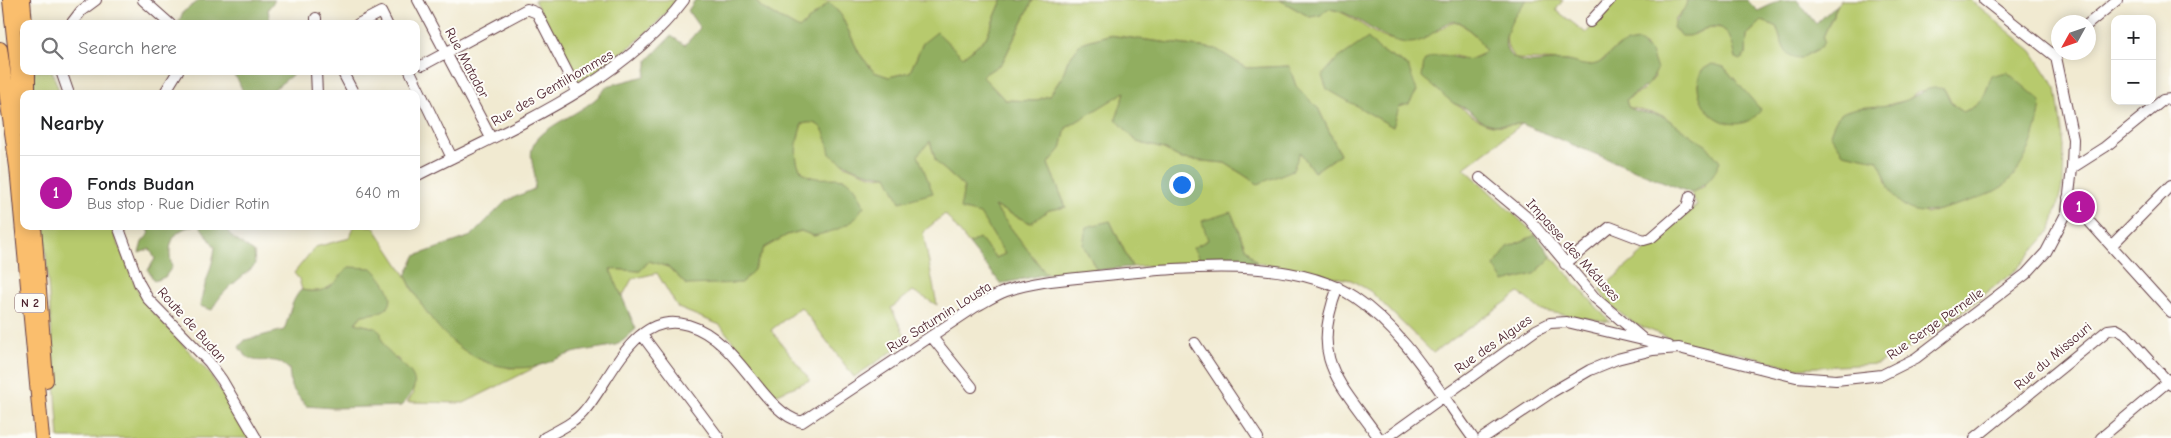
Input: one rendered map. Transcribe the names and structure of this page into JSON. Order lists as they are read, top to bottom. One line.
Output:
{"streets":{"highway":["N 2"],"street":["Rue Matador","Rue des Gentilhommes","Impasse des Méduses","Rue Saturnin Lousta","Rue Serge Pernelle","Route de Budan","Rue des Algues","Rue du Missouri"]},"crossings":[["Rue Matador","Rue des Gentilhommes"],["Impasse des Méduses","Rue des Algues"],["Rue Saturnin Lousta","Rue des Algues"],["Rue Serge Pernelle","Rue des Algues"]],"north":"bottom left","page":{"map_buttons":["+","−"],"search":"Search here","heading":"Nearby","list":[{"mark":"1","name":"Fonds Budan","note":"Bus stop · Rue Didier Rotin","value":"640 m"}],"pins":"1"}}
